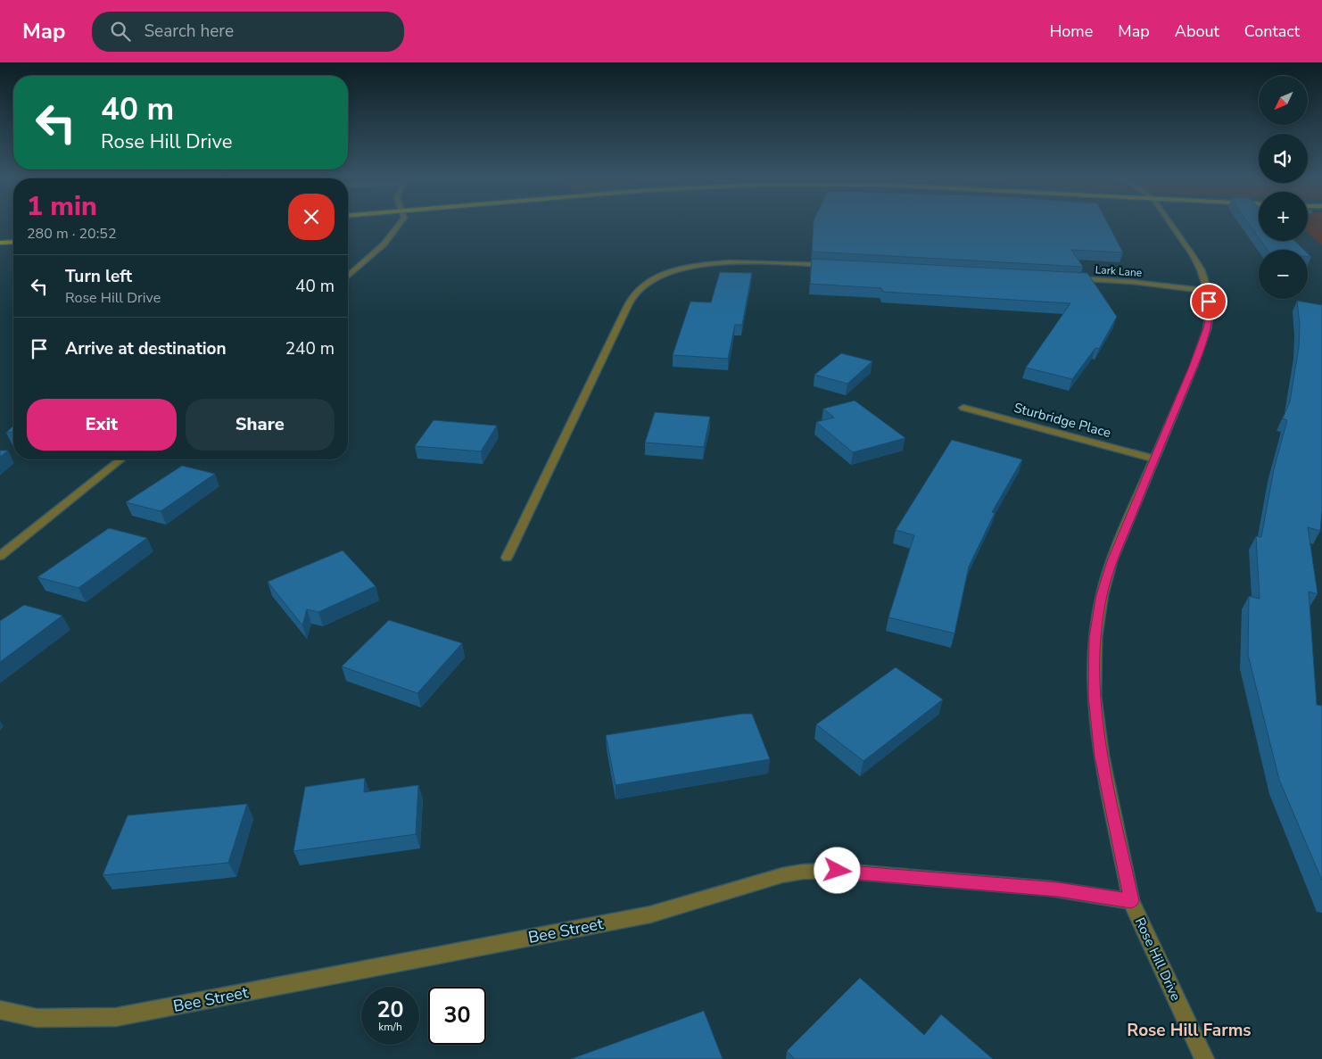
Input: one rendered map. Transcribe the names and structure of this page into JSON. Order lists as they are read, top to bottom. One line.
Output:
{"streets":{"street":["Lark Lane","Sturbridge Place","Bee Street","Rose Hill Drive"]},"crossings":[["Lark Lane","Rose Hill Drive"],["Sturbridge Place","Rose Hill Drive"],["Bee Street","Rose Hill Drive"]],"districts":["Rose Hill Farms"],"north":"bottom left","page":{"header":"Map","search":"Search here","nav":["Home","Map","About","Contact"],"map_buttons":["+","−"],"turn":["40 m","Rose Hill Drive"],"heading":["1 min","280 m · 20:52"],"list":[{"name":"Turn left","note":"Rose Hill Drive","value":"40 m"},{"name":"Arrive at destination","value":"240 m"}],"buttons":["Exit","Share"],"speed":"20 km/h","limit":"30"}}
